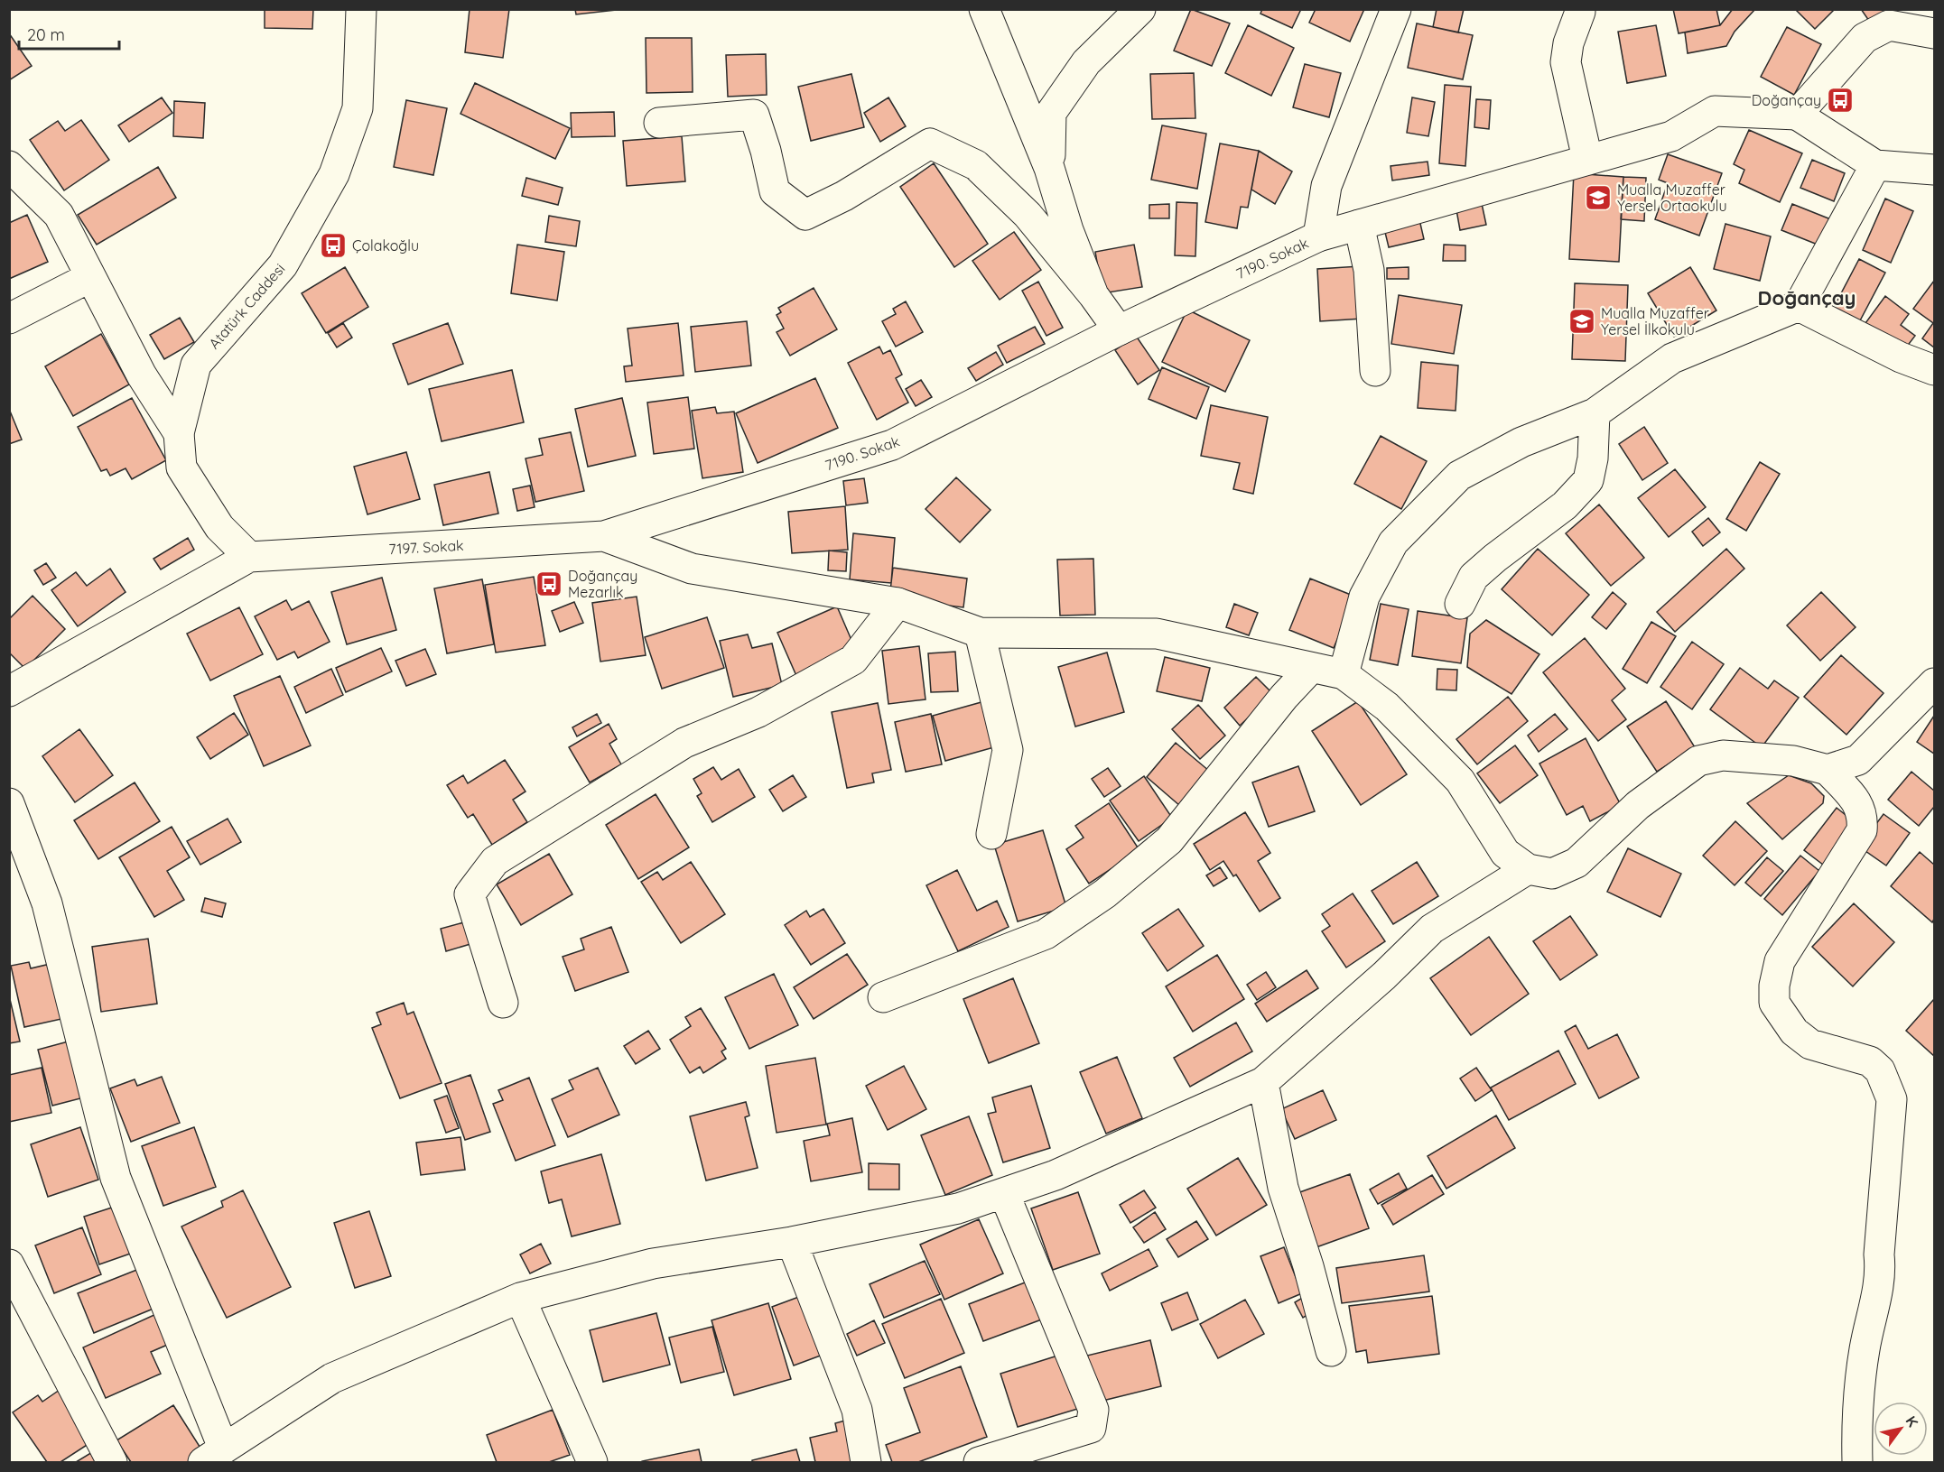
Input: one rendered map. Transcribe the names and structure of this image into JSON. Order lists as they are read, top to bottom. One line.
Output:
{"streets":{"street":["7190. Sokak","Atatürk Caddesi","7197. Sokak"]},"crossings":[["7190. Sokak","7197. Sokak"],["Atatürk Caddesi","7197. Sokak"]],"districts":["Doğançay"],"places":{"bus stop":["Doğançay","Çolakoğlu","Doğançay Mezarlık"],"school or university":["Mualla Muzaffer Yersel Ortaokulu","Mualla Muzaffer Yersel İlkokulu"]},"scale_bar":"20 m","north":"top right"}
